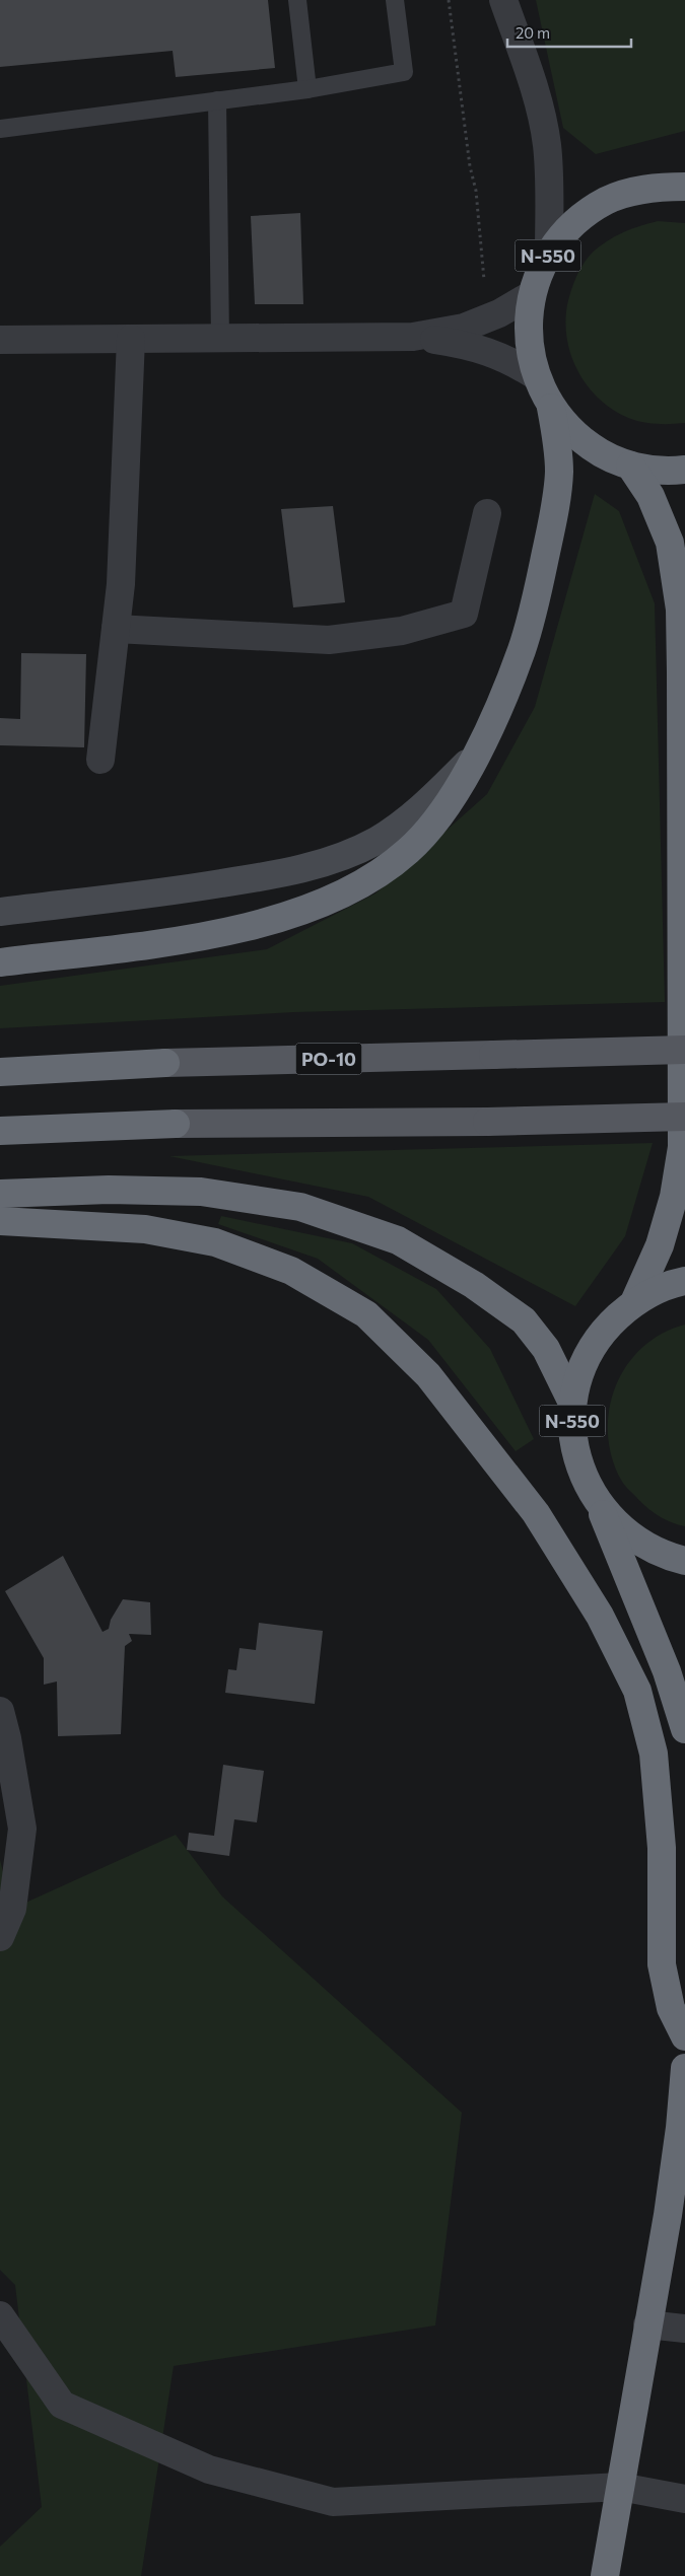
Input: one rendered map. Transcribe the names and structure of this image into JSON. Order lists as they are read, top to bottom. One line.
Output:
{"streets":{"highway":["N-550","PO-10"]},"scale_bar":"20 m"}
